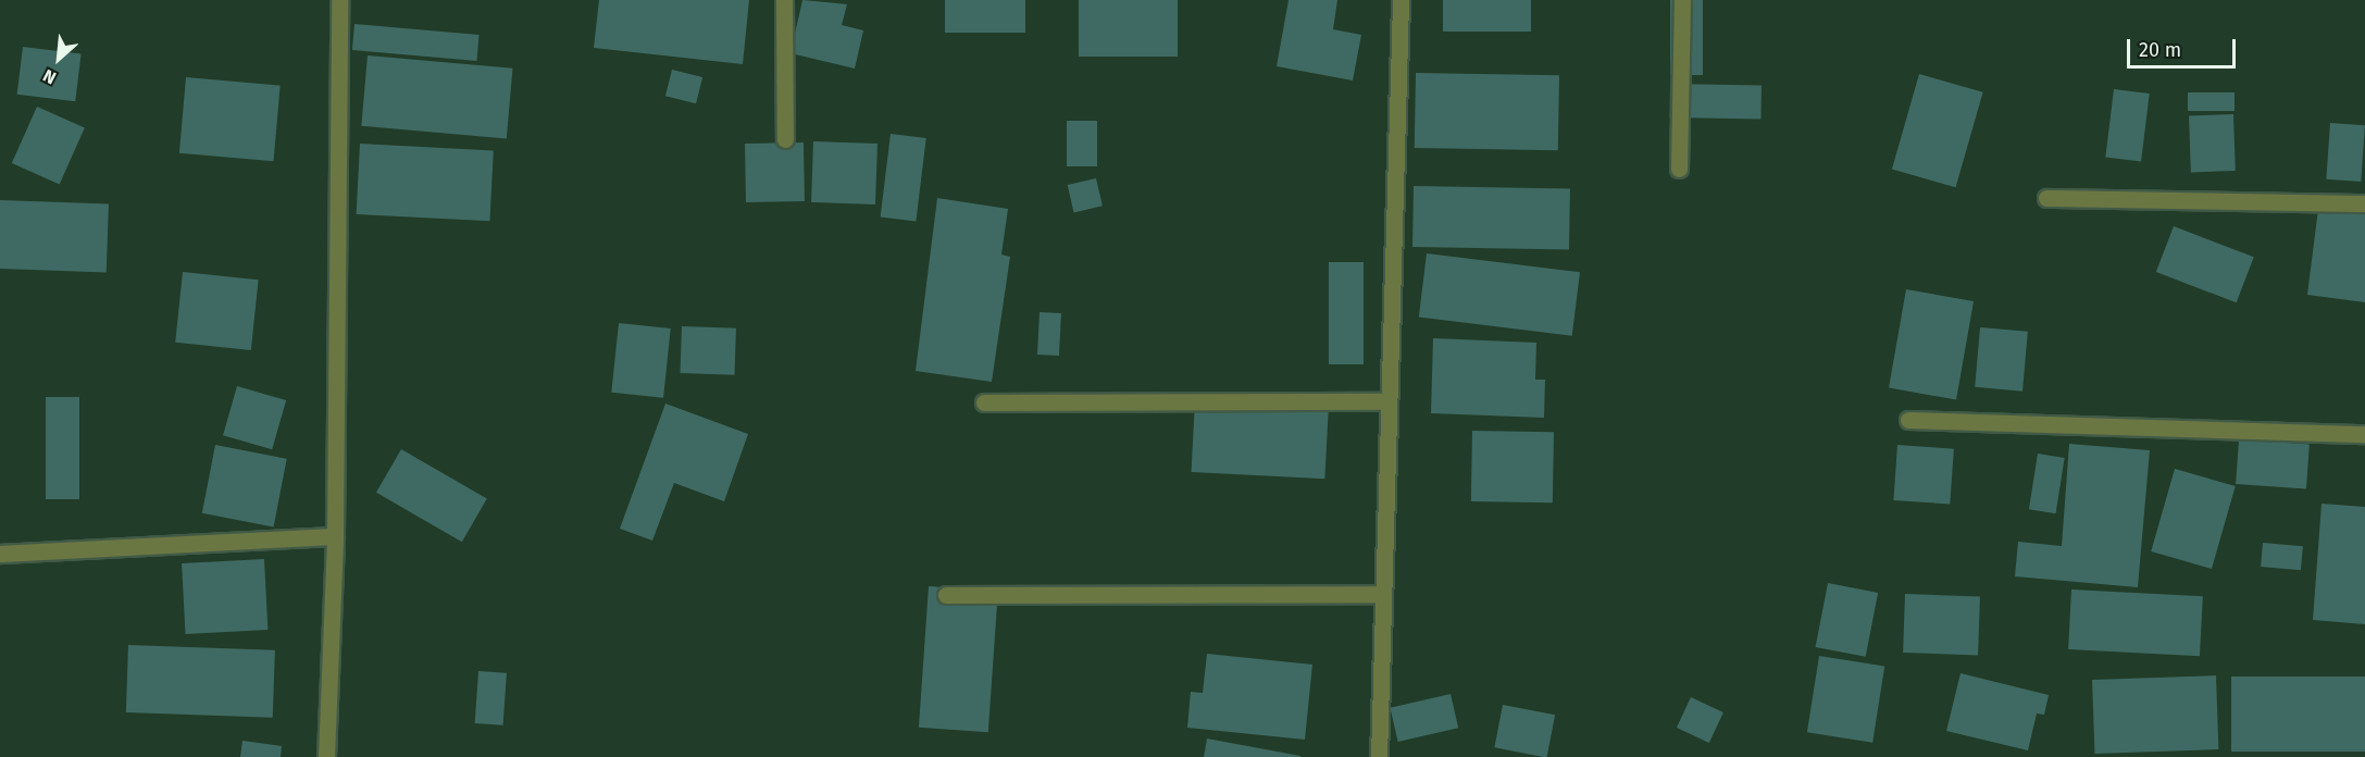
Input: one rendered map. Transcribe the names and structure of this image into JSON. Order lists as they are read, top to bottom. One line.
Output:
{"scale_bar":"20 m","north":"bottom left"}
